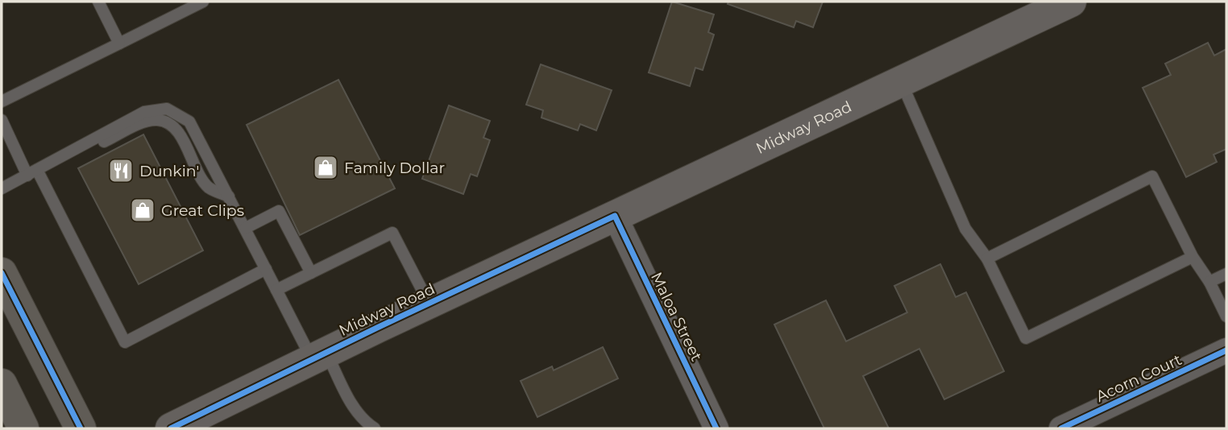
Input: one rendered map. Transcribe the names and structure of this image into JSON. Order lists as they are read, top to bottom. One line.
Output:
{"streets":{"main road":["Midway Road"],"street":["Maloa Street","Acorn Court"]},"crossings":[["Midway Road","Maloa Street"]],"places":{"shop":["Family Dollar","Great Clips"],"restaurant":["Dunkin'"]}}
